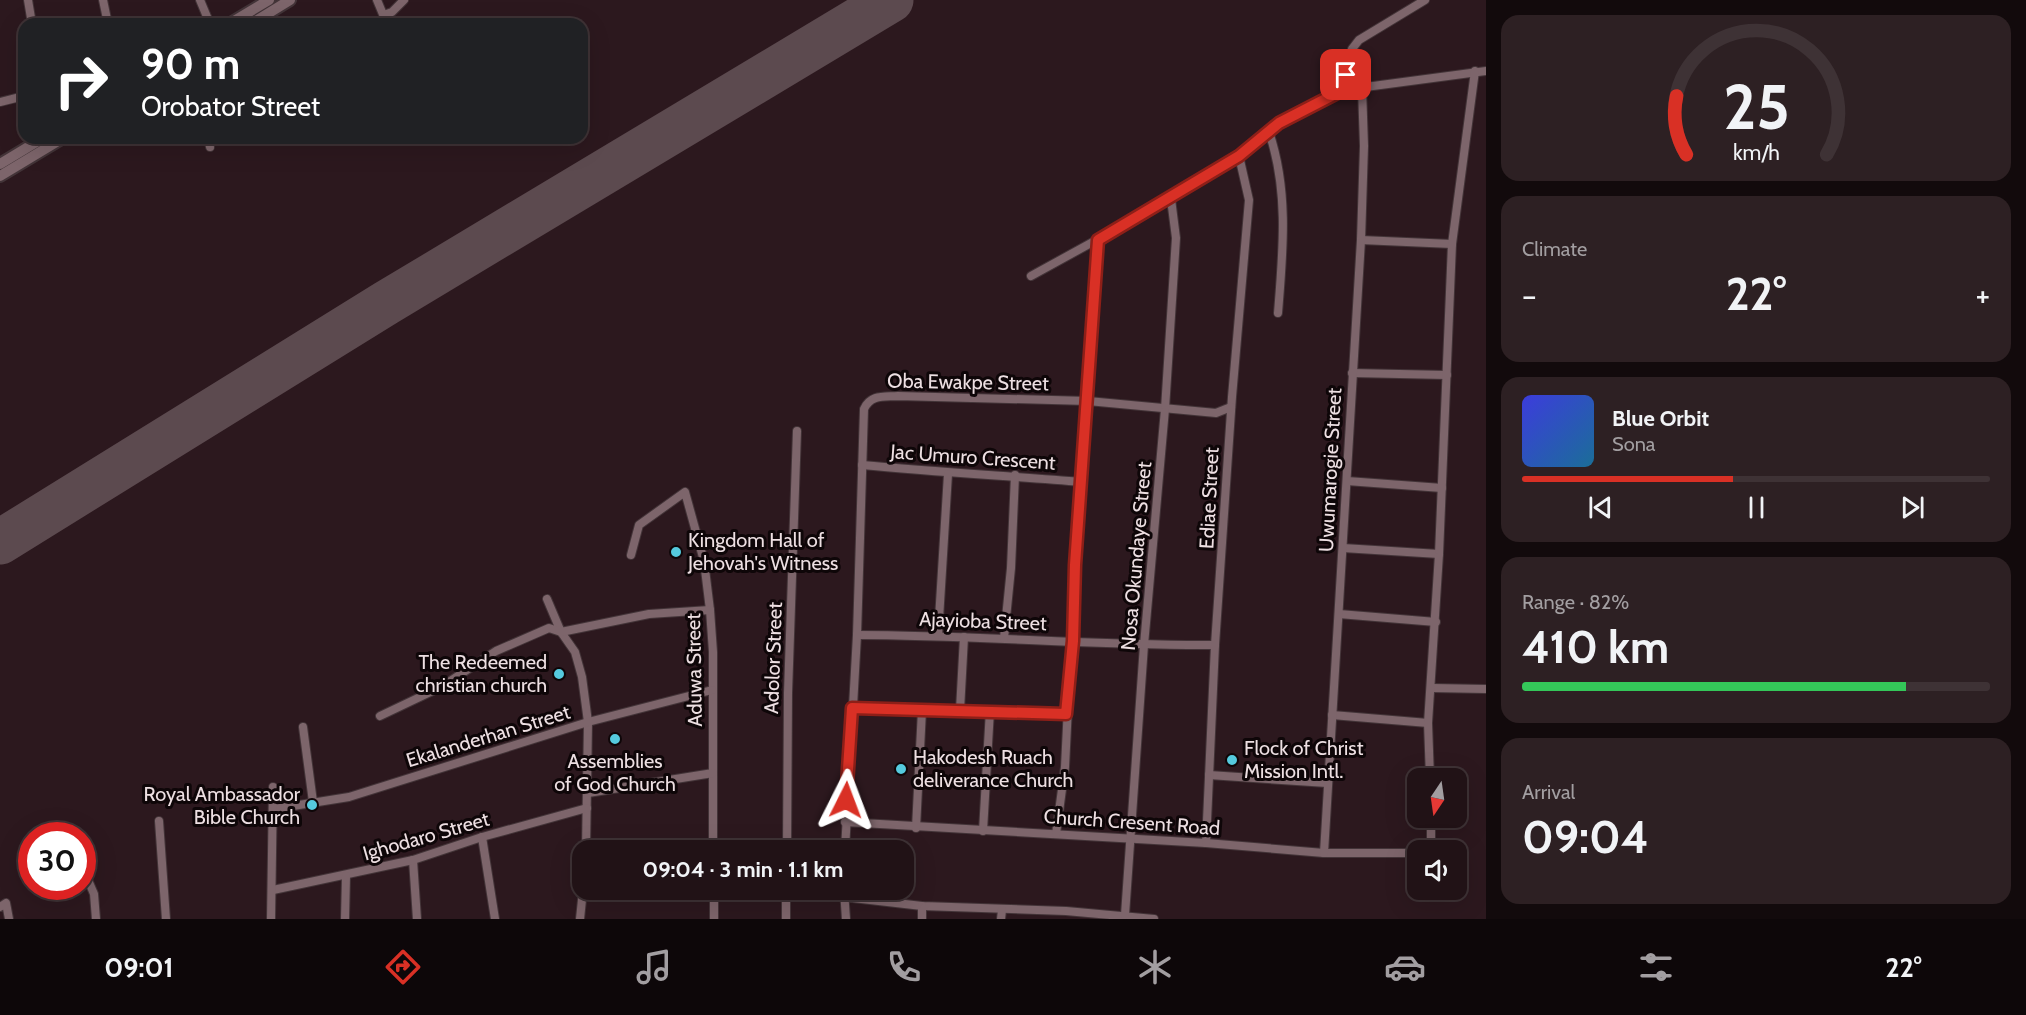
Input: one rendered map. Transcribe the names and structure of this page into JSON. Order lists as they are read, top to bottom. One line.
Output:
{"streets":{"street":["Oba Ewakpe Street","Jac Umuro Crescent","Uwumarogie Street","Ediae Street","Nosa Okundaye Street","Ajayioba Street","Adolor Street","Aduwa Street","Ekalanderhan Street","Church Cresent Road","Ighodaro Street"]},"crossings":[["Oba Ewakpe Street","Jac Umuro Crescent"],["Oba Ewakpe Street","Ajayioba Street"],["Oba Ewakpe Street","Church Cresent Road"],["Uwumarogie Street","Church Cresent Road"],["Ediae Street","Ajayioba Street"],["Ediae Street","Church Cresent Road"],["Nosa Okundaye Street","Ajayioba Street"],["Nosa Okundaye Street","Church Cresent Road"],["Aduwa Street","Ekalanderhan Street"]],"places":["Kingdom Hall of Jehovah's Witness","The Redeemed christian church","Assemblies of God Church","Flock of Christ Mission Intl.","Hakodesh Ruach deliverance Church","Royal Ambassador Bible Church"],"north":"bottom","page":{"turn":["90 m","Orobator Street"],"tile":["Climate",["Range · 82%","410 km"],["Arrival","09:04"]],"heat":["−","22°","+"],"song":["Blue Orbit","Sona"],"limit":"30","trip":"09:04 · 3 min · 1.1 km","tabs":["09:01","22°"],"gauge":["25","km/h"]}}
